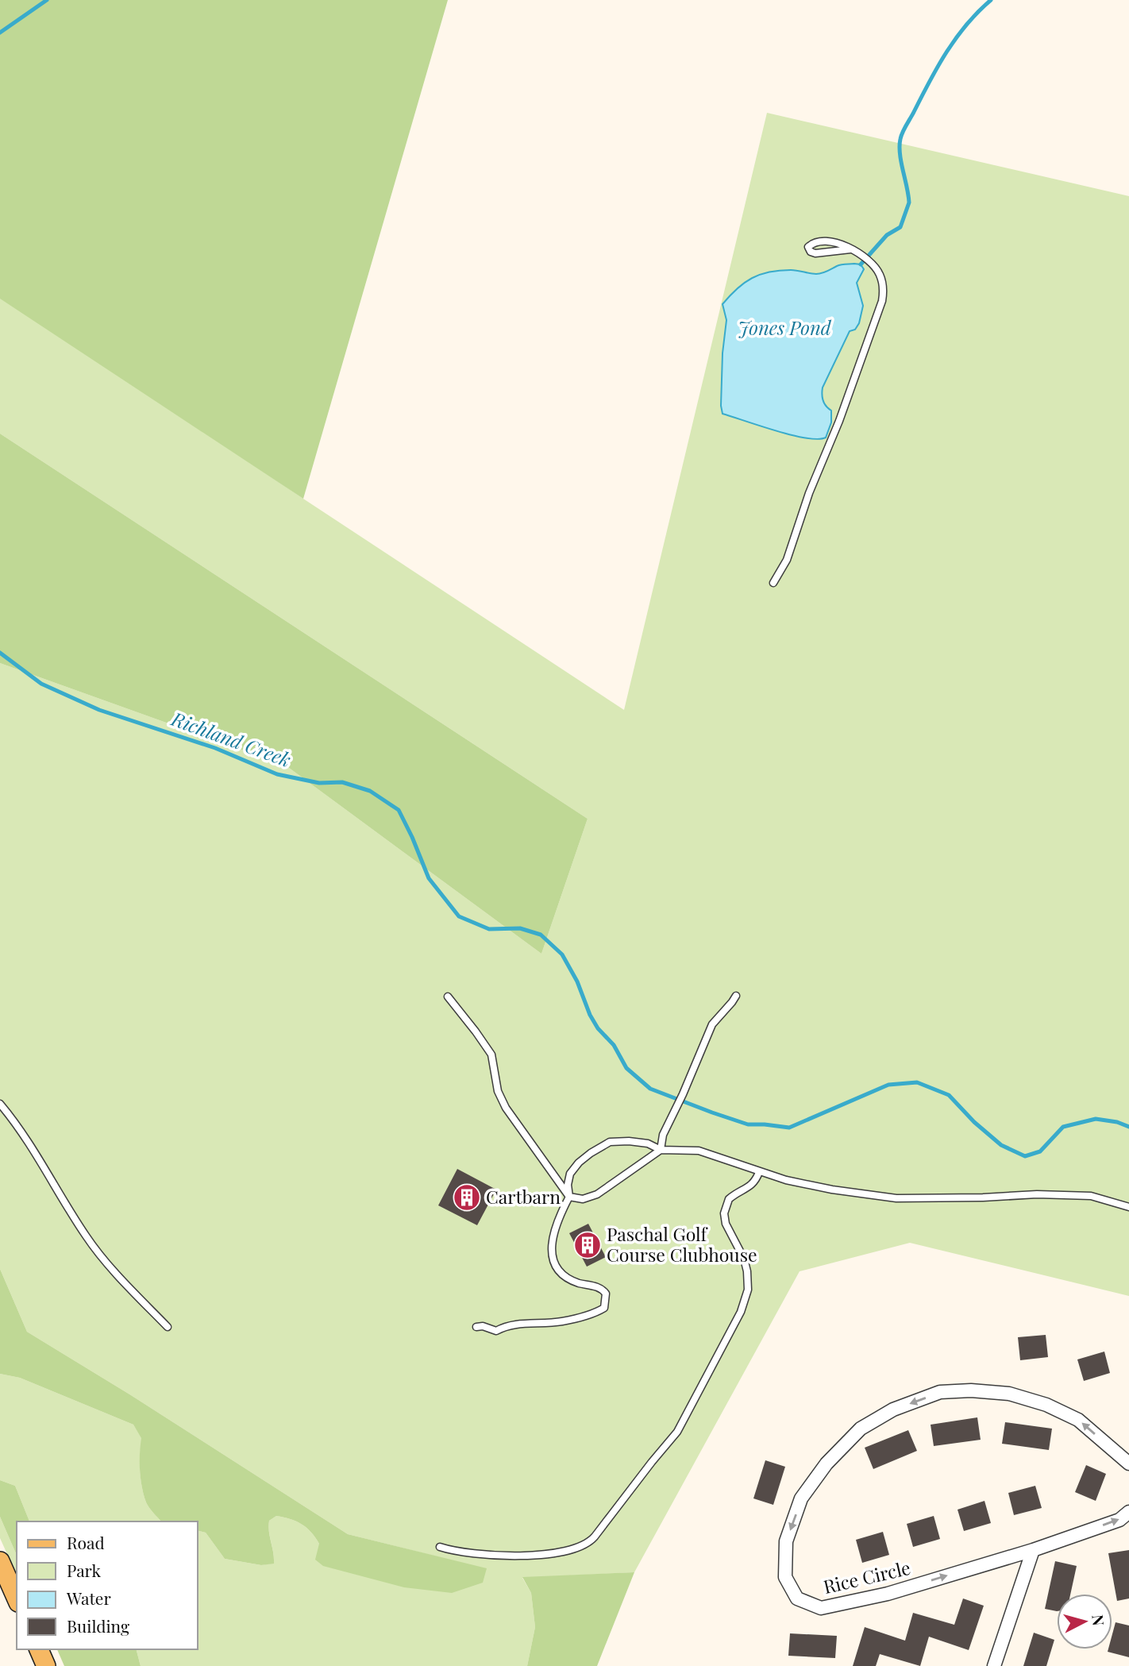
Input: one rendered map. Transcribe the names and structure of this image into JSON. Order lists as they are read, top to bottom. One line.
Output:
{"streets":{"street":["Rice Circle"]},"water":["Jones Pond","Richland Creek"],"places":{"building":["Cartbarn","Paschal Golf Course Clubhouse"]},"legend":["Road","Park","Water","Building"],"north":"right"}
